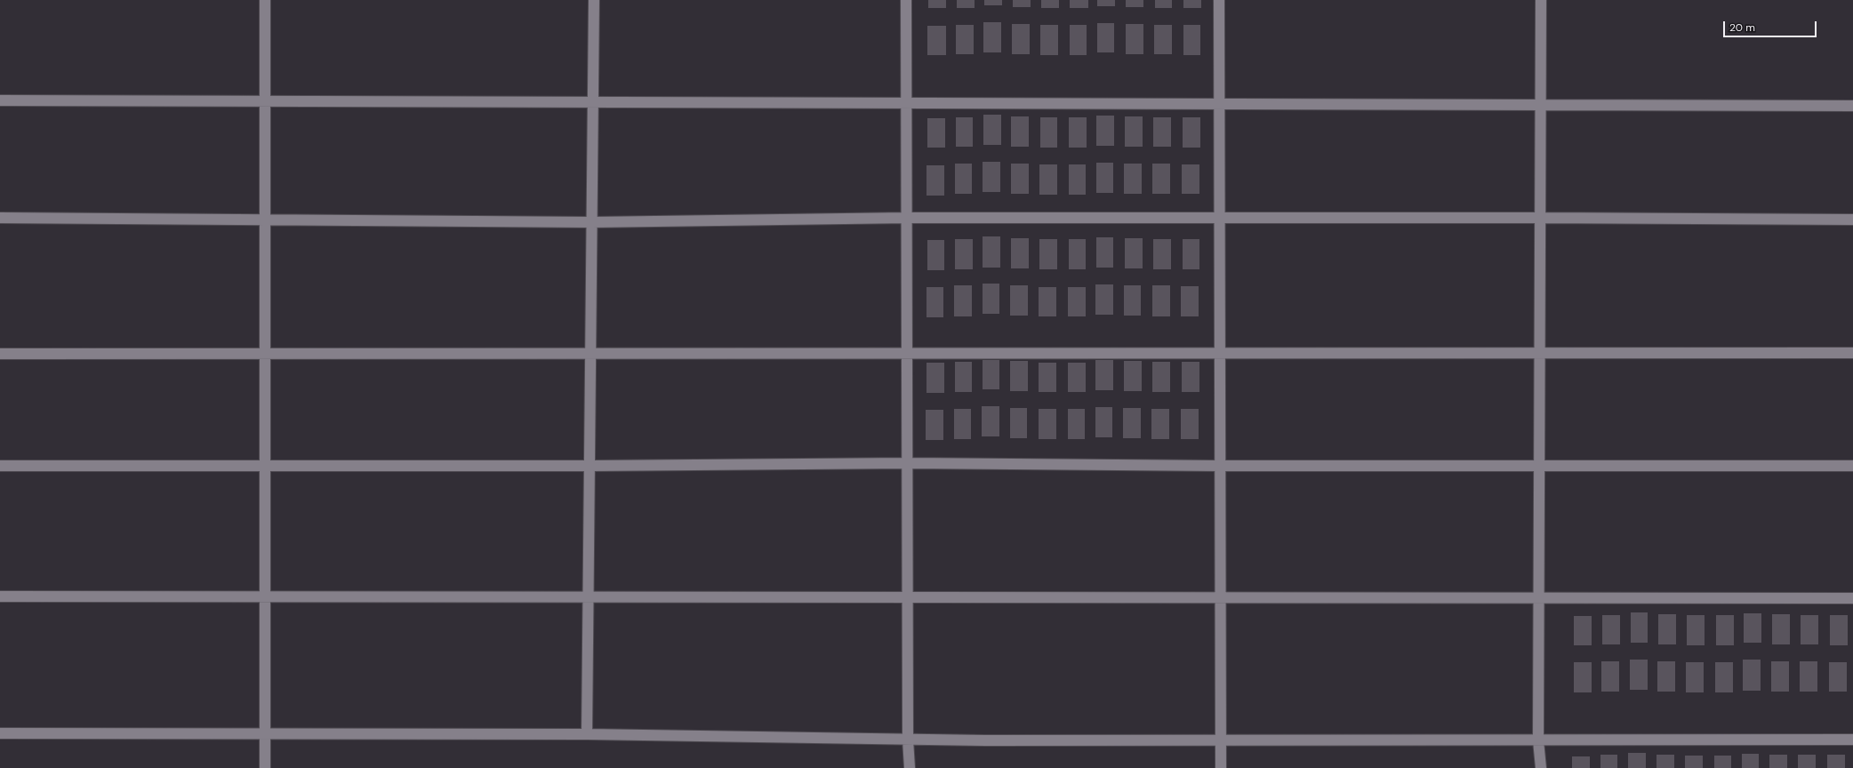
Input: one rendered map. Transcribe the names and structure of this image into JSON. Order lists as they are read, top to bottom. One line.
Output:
{"scale_bar":"20 m"}
